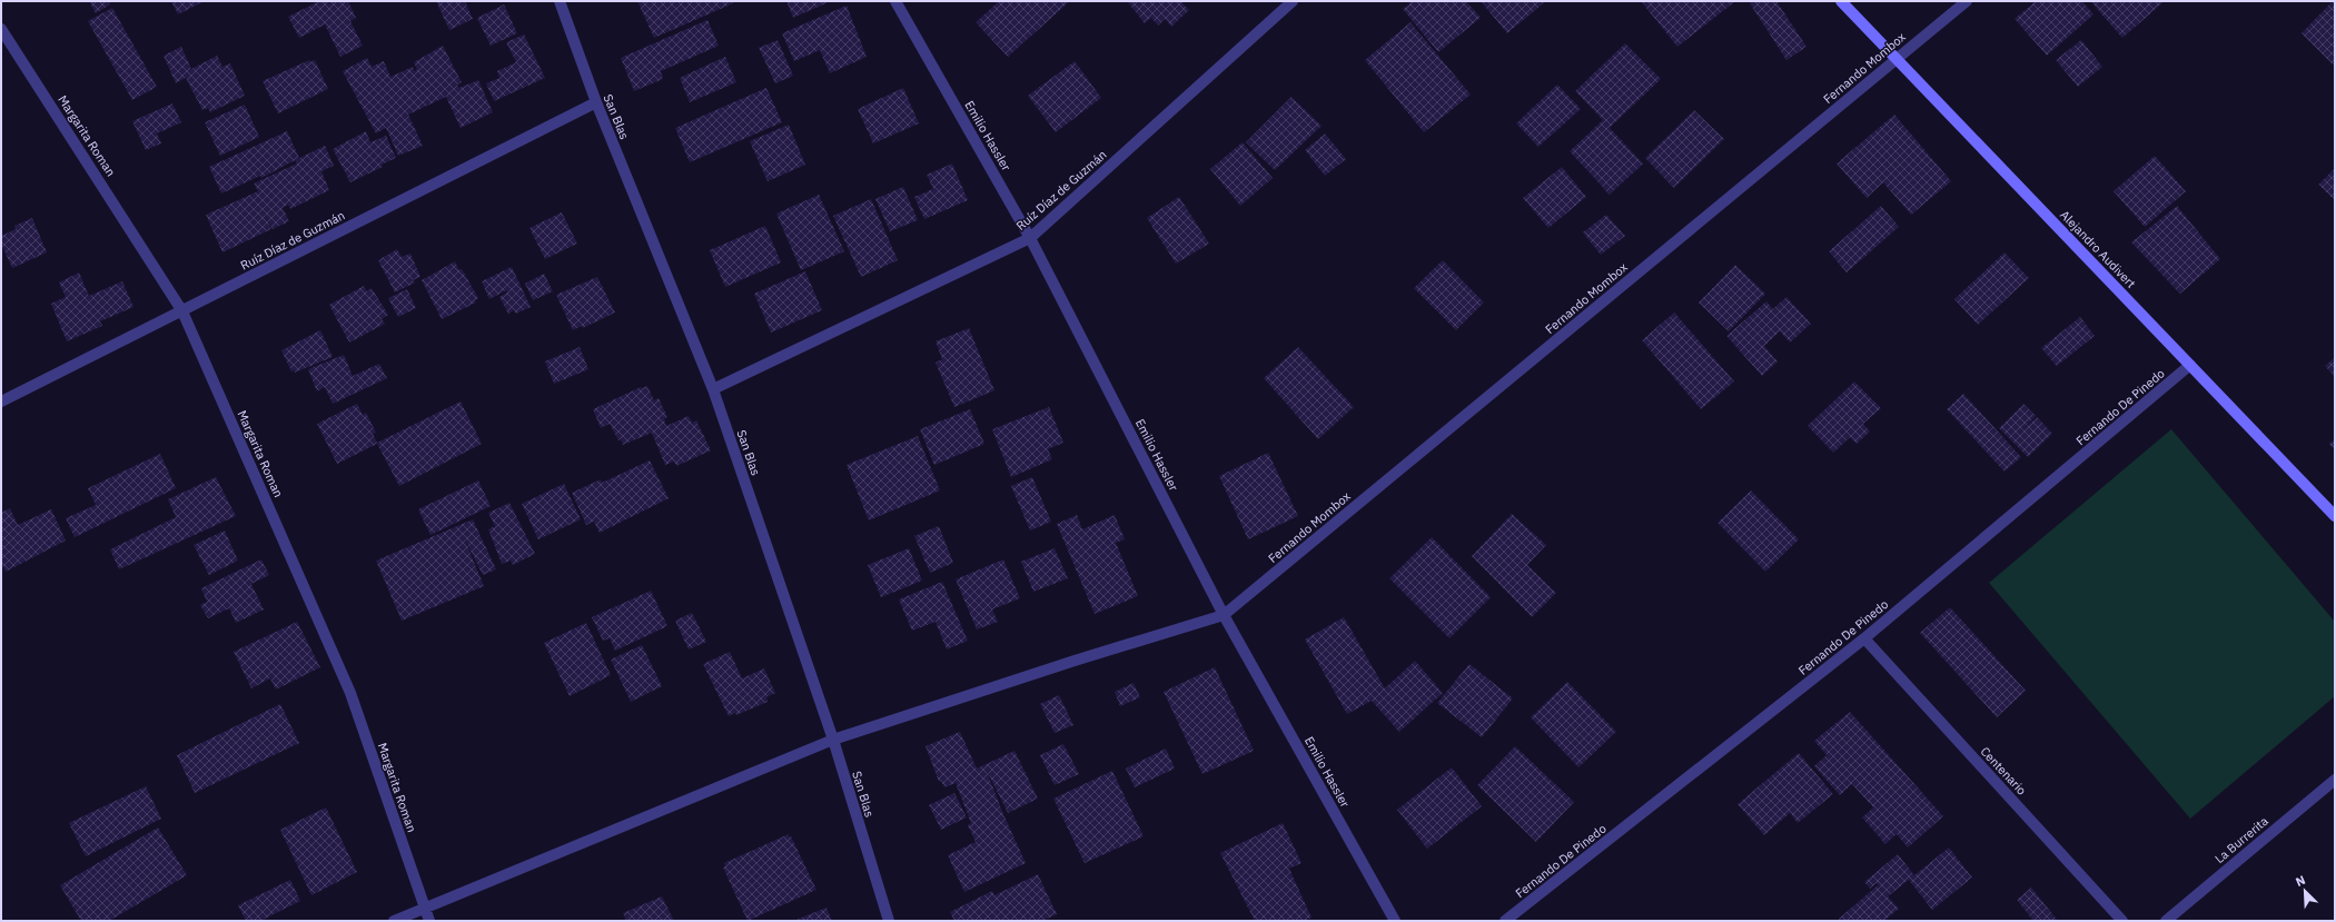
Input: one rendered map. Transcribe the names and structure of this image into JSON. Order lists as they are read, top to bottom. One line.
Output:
{"streets":{"street":["Fernando Mombox","San Blas","Margarita Roman","Emilio Hassler","Ruíz Díaz de Guzmán","Alejandro Audivert","Fernando De Pinedo","Centenario","La Burrerita"]},"crossings":[["Fernando Mombox","Emilio Hassler"],["Fernando Mombox","Alejandro Audivert"],["San Blas","Ruíz Díaz de Guzmán"],["Margarita Roman","Ruíz Díaz de Guzmán"],["Emilio Hassler","Ruíz Díaz de Guzmán"],["Alejandro Audivert","Fernando De Pinedo"],["Fernando De Pinedo","Centenario"]],"north":"top left"}
